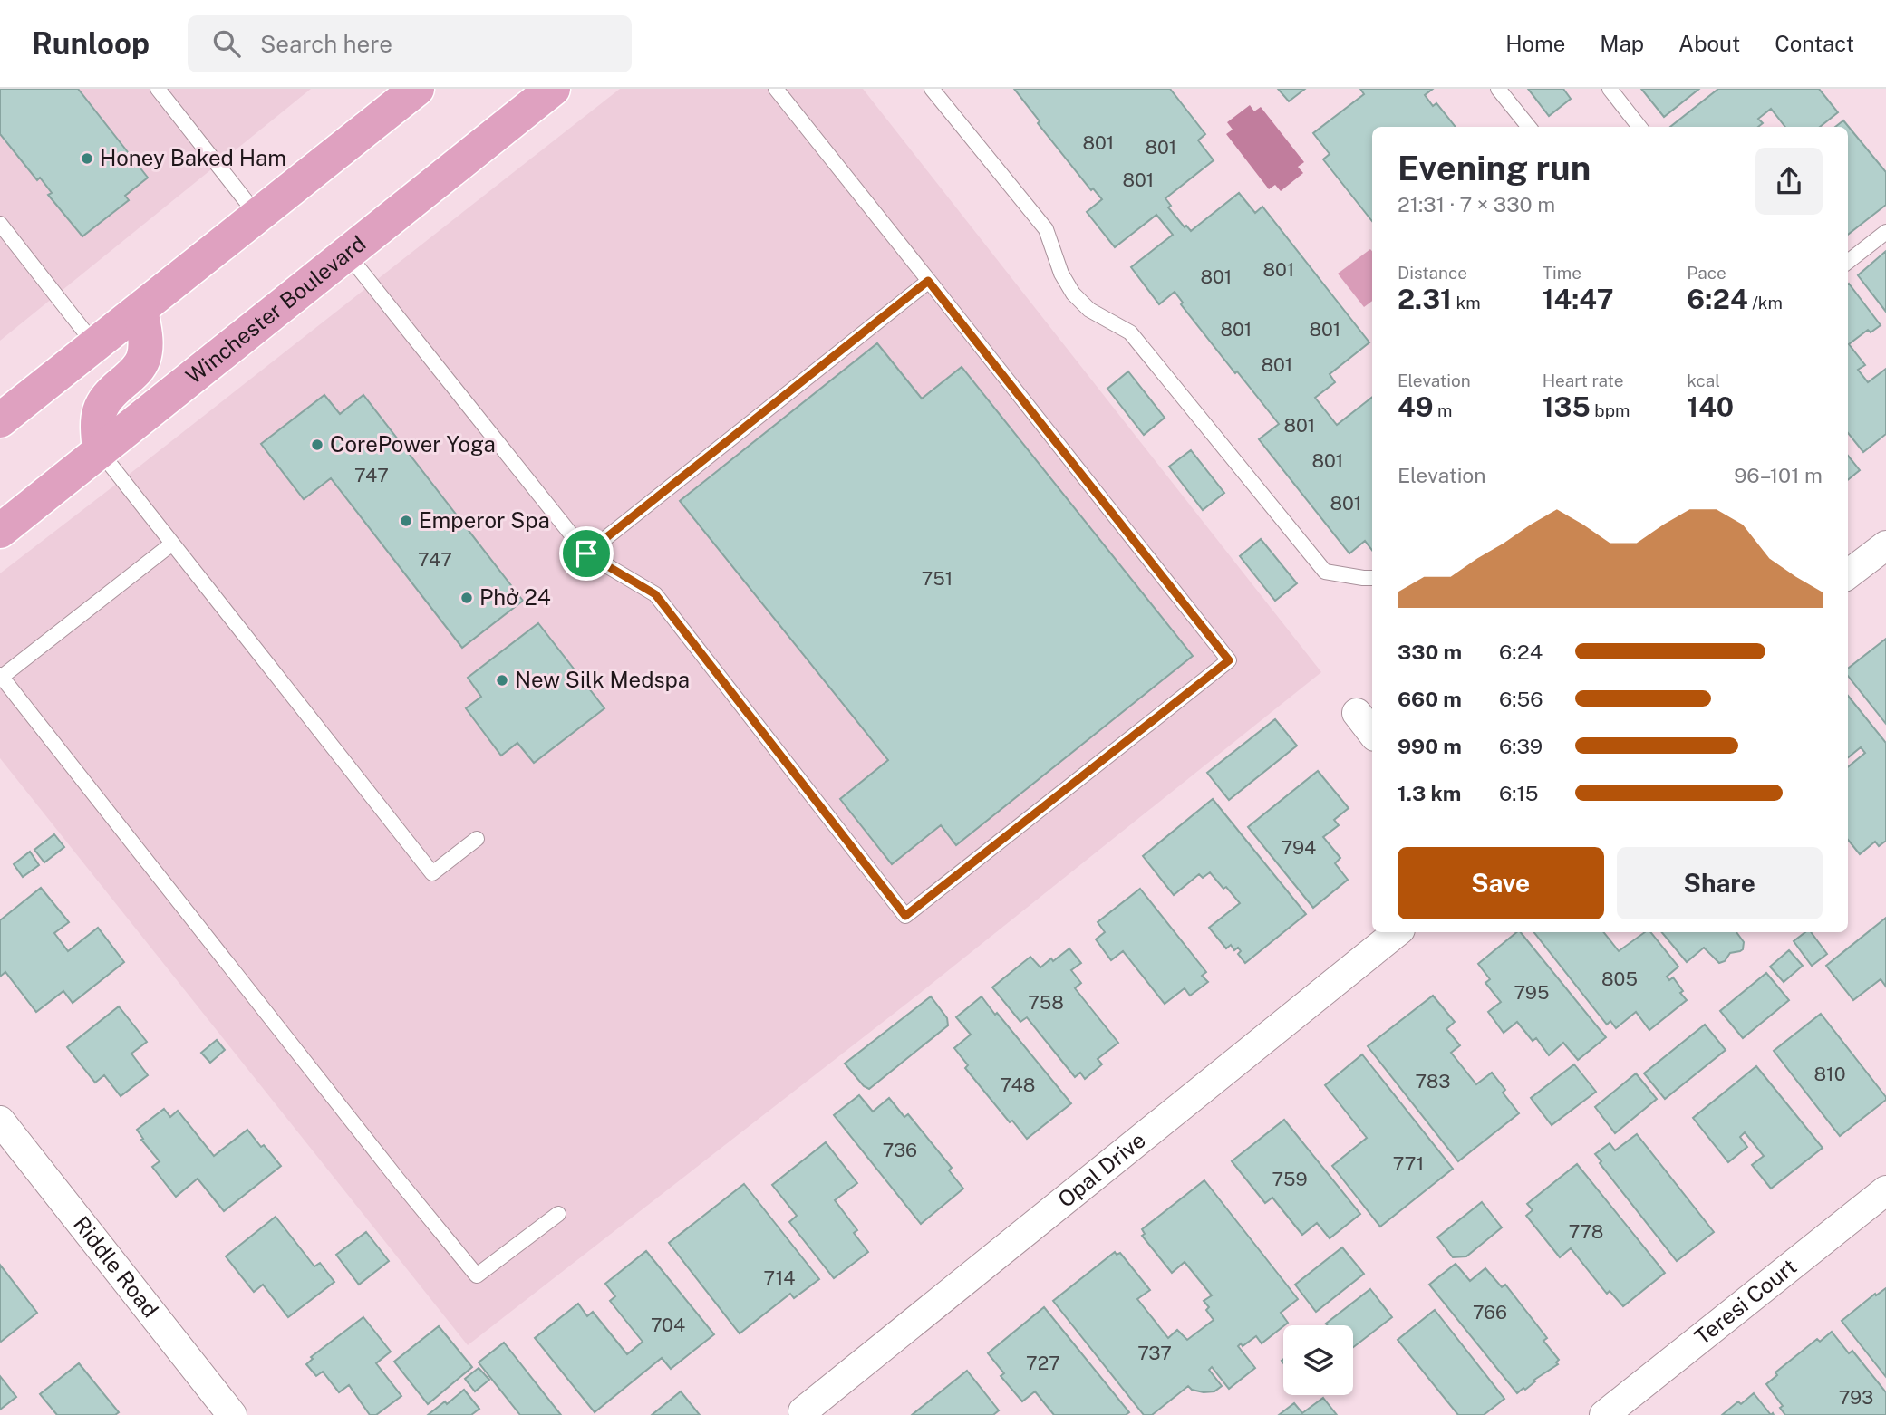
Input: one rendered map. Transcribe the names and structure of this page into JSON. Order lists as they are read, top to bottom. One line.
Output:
{"streets":{"main road":["Winchester Boulevard"],"street":["Opal Drive","Riddle Road","Teresi Court"]},"places":["Honey Baked Ham","CorePower Yoga","Emperor Spa","Phở 24","New Silk Medspa"],"house_numbers":["801","801","801","801","801","801","801","801","801","801","747","801","747","751","794","805","795","758","810","783","748","736","771","759","778","714","766","704","737","727","793"],"page":{"header":"Runloop","search":"Search here","nav":["Home","Map","About","Contact"],"heading":["Evening run","21:31 · 7 × 330 m"],"stats":[["Distance","2.31 km"],["Time","14:47"],["Pace","6:24 /km"],["Elevation","49 m"],["Heart rate","135 bpm"],["kcal","140"]],"chart":["Elevation","96–101 m"],"list":[{"name":"330 m","note":"6:24"},{"name":"660 m","note":"6:56"},{"name":"990 m","note":"6:39"},{"name":"1.3 km","note":"6:15"}],"buttons":["Save","Share"]}}
